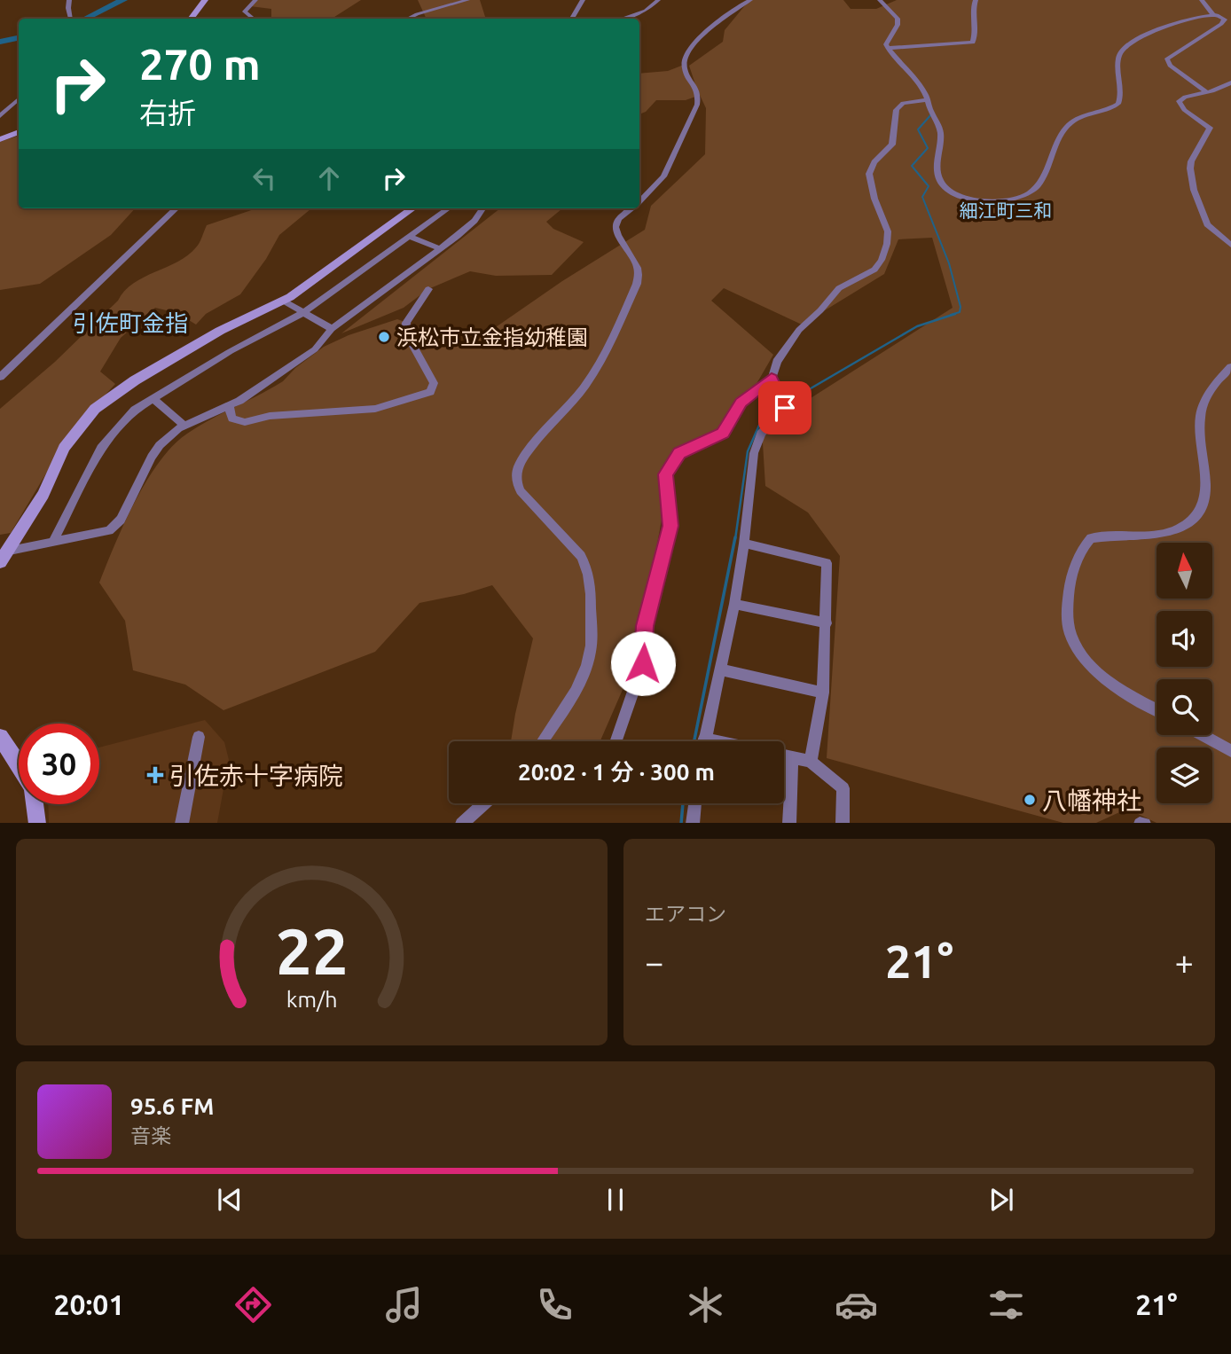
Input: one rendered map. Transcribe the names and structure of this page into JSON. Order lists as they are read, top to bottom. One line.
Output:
{"districts":["細江町三和","引佐町金指"],"places":{"other":["浜松市立金指幼稚園","八幡神社"],"health":["引佐赤十字病院"]},"north":"top","page":{"turn":["270 m","右折"],"limit":"30","trip":"20:02 · 1 分 · 300 m","tile":"エアコン","heat":["−","21°","+"],"song":["95.6 FM","音楽"],"tabs":["20:01","21°"],"gauge":["22","km/h"]}}
